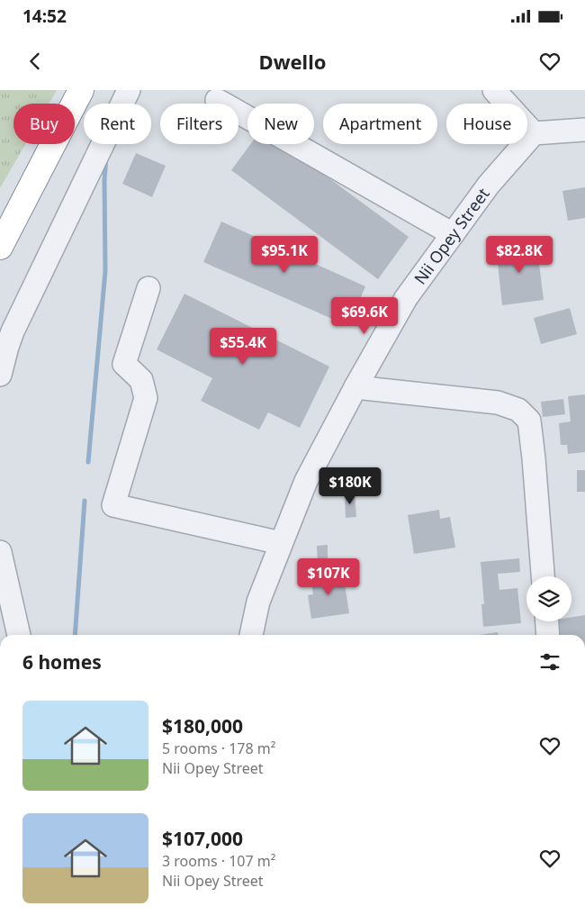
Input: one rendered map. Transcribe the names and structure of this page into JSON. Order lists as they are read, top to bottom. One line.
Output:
{"streets":{"street":["Nii Opey Street"]},"page":{"status":"14:52","header":"Dwello","chip":["Buy","Rent","Filters","New","Apartment","House"],"price":["$95.1K","$82.8K","$69.6K","$55.4K","$180K","$107K"],"heading":"6 homes","list":[{"name":"$180,000","note":"5 rooms · 178 m² · Nii Opey Street"},{"name":"$107,000","note":"3 rooms · 107 m² · Nii Opey Street"}]}}
